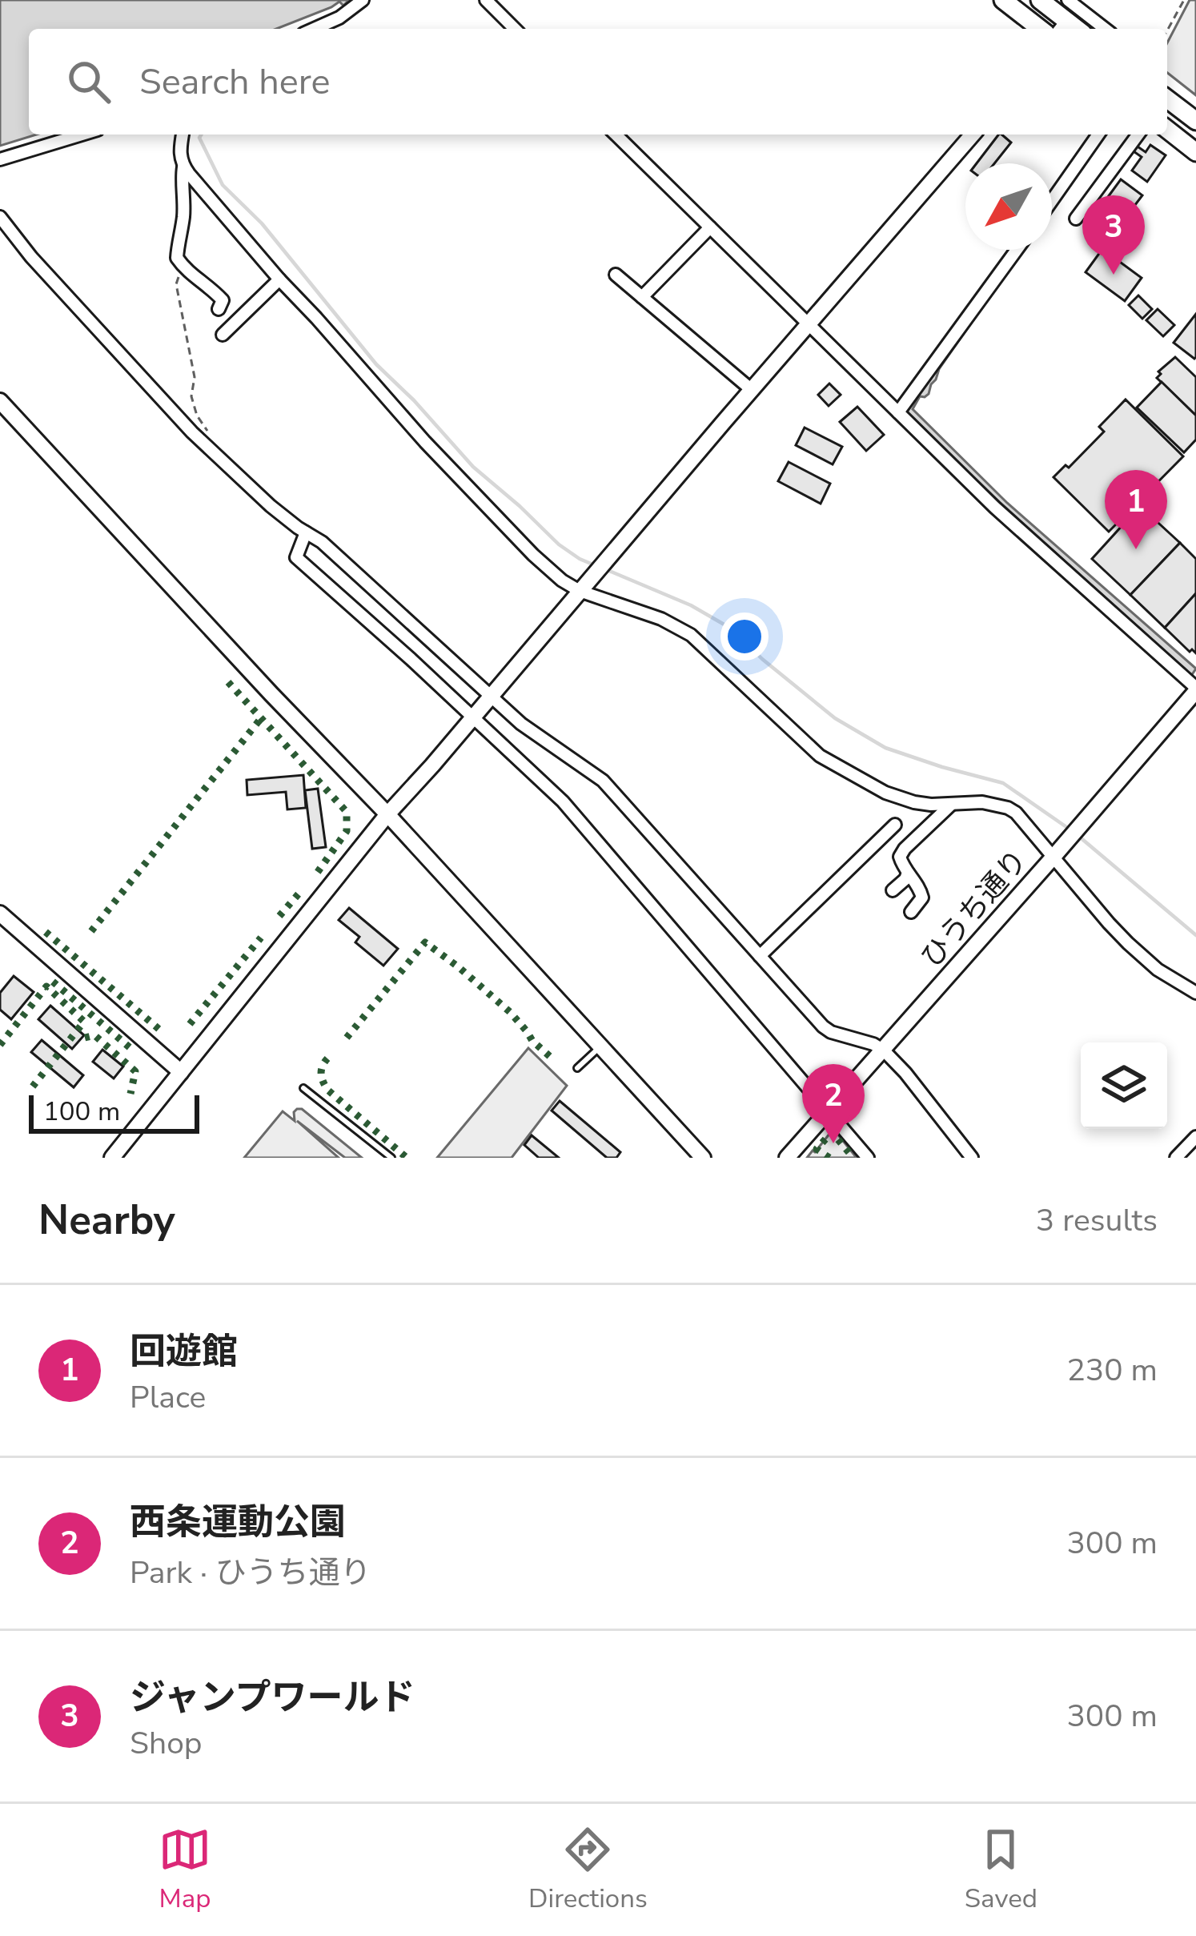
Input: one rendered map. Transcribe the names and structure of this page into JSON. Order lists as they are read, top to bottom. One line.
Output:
{"streets":{"street":["ひうち通り"]},"scale_bar":"100 m","north":"bottom left","page":{"search":"Search here","pins":["3","1","2"],"scale":"100 m","heading":["Nearby","3 results"],"list":[{"mark":"1","name":"回遊館","note":"Place","value":"230 m"},{"mark":"2","name":"西条運動公園","note":"Park · ひうち通り","value":"300 m"},{"mark":"3","name":"ジャンプワールド","note":"Shop","value":"300 m"}],"nav":["Map","Directions","Saved"]}}
